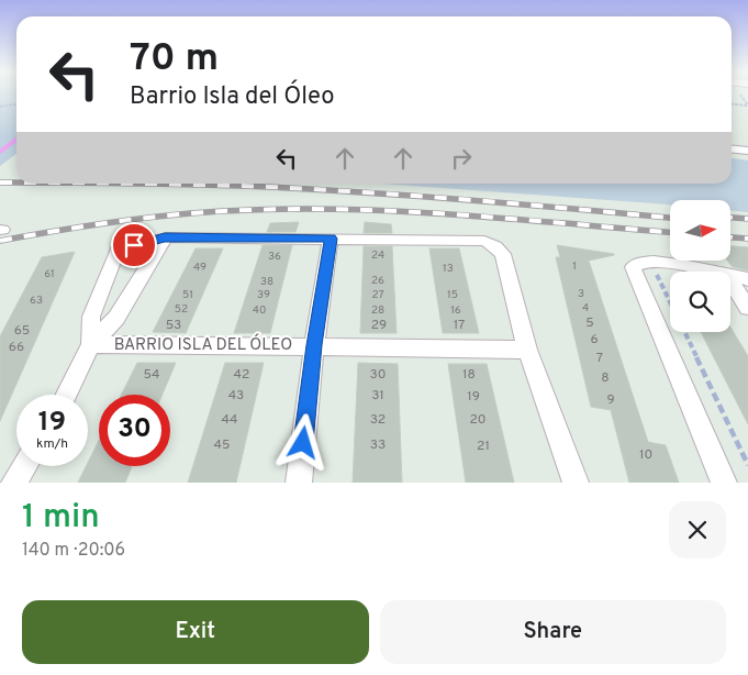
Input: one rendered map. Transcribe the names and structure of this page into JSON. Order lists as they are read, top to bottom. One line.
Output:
{"streets":{"street":["BARRIO ISLA DEL ÓLEO"]},"house_numbers":["24","36","1","49","13","61","26","38","3","51","39","27","15","63","4","52","40","28","16","5","53","29","17","65","6","66","7","54","42","30","18","8","43","31","19","9","44","32","20","45","33","21","10"],"north":"right","page":{"turn":["70 m","Barrio Isla del Óleo"],"speed":"19 km/h","limit":"30","heading":["1 min","140 m · 20:06"],"buttons":["Exit","Share"]}}
